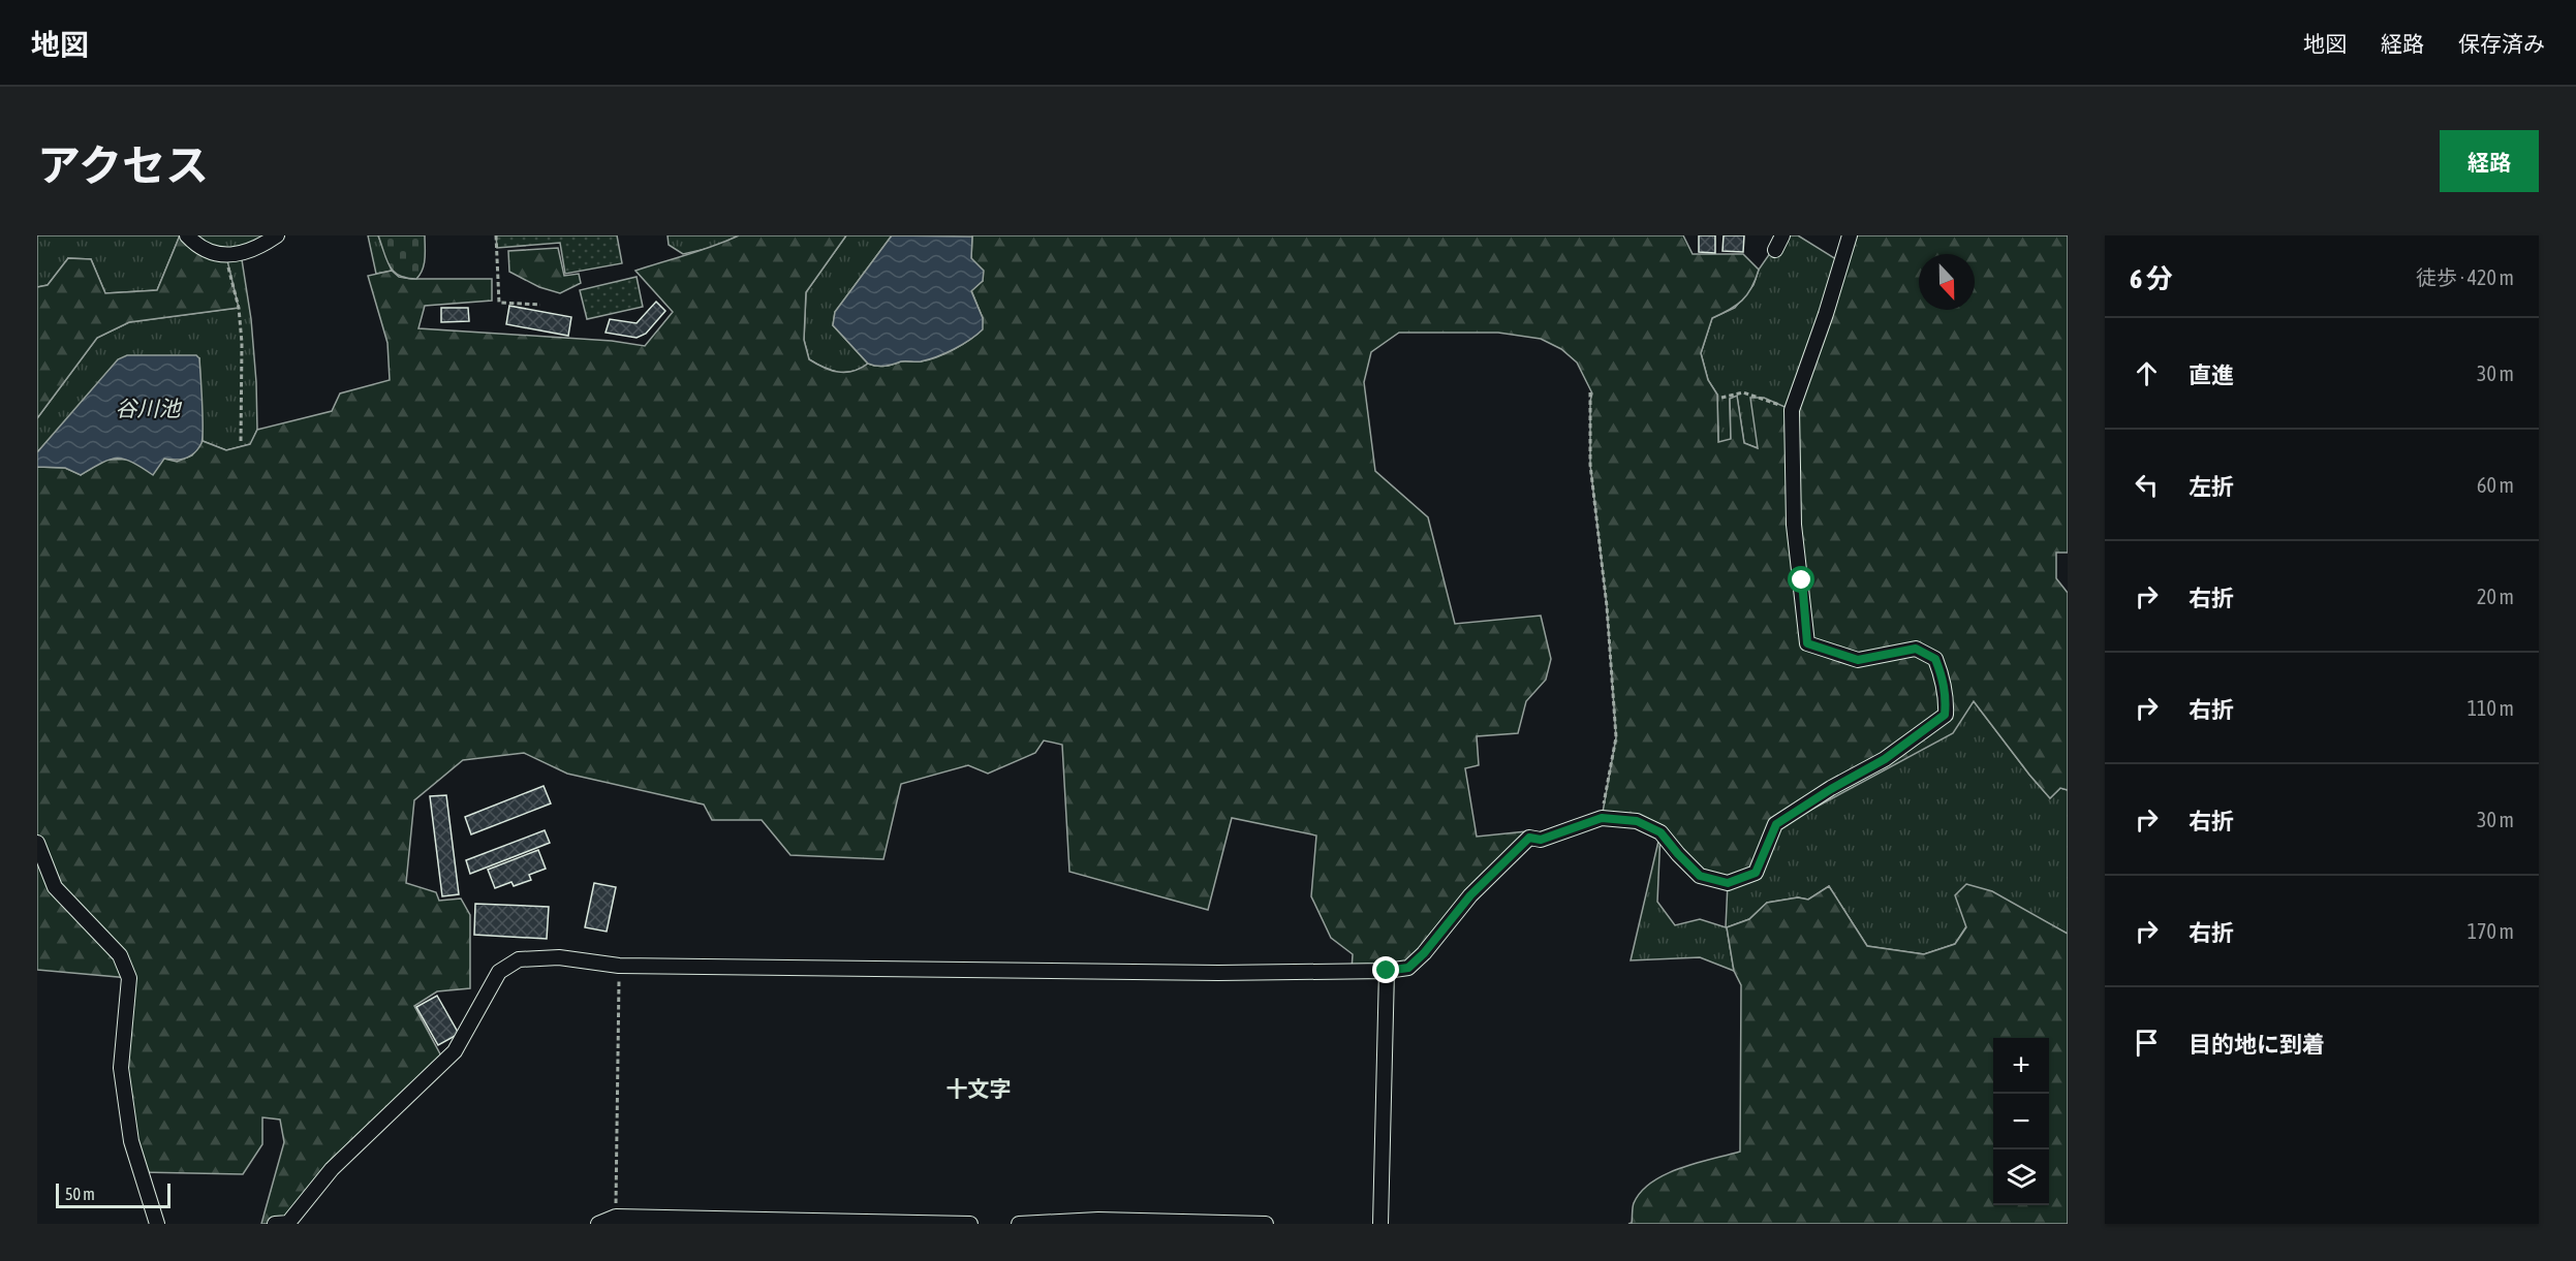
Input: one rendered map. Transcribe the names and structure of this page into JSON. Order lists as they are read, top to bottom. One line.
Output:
{"districts":["十文字"],"water":["谷川池"],"scale_bar":"50 m","north":"bottom","page":{"header":"地図","nav":["地図","経路","保存済み"],"title":"アクセス","buttons":"経路","heading":["6 分","徒歩 · 420 m"],"list":[["直進","30 m"],["左折","60 m"],["右折","20 m"],["右折","110 m"],["右折","30 m"],["右折","170 m"],"目的地に到着"],"map_buttons":["+","−"],"scale":"50 m"}}
